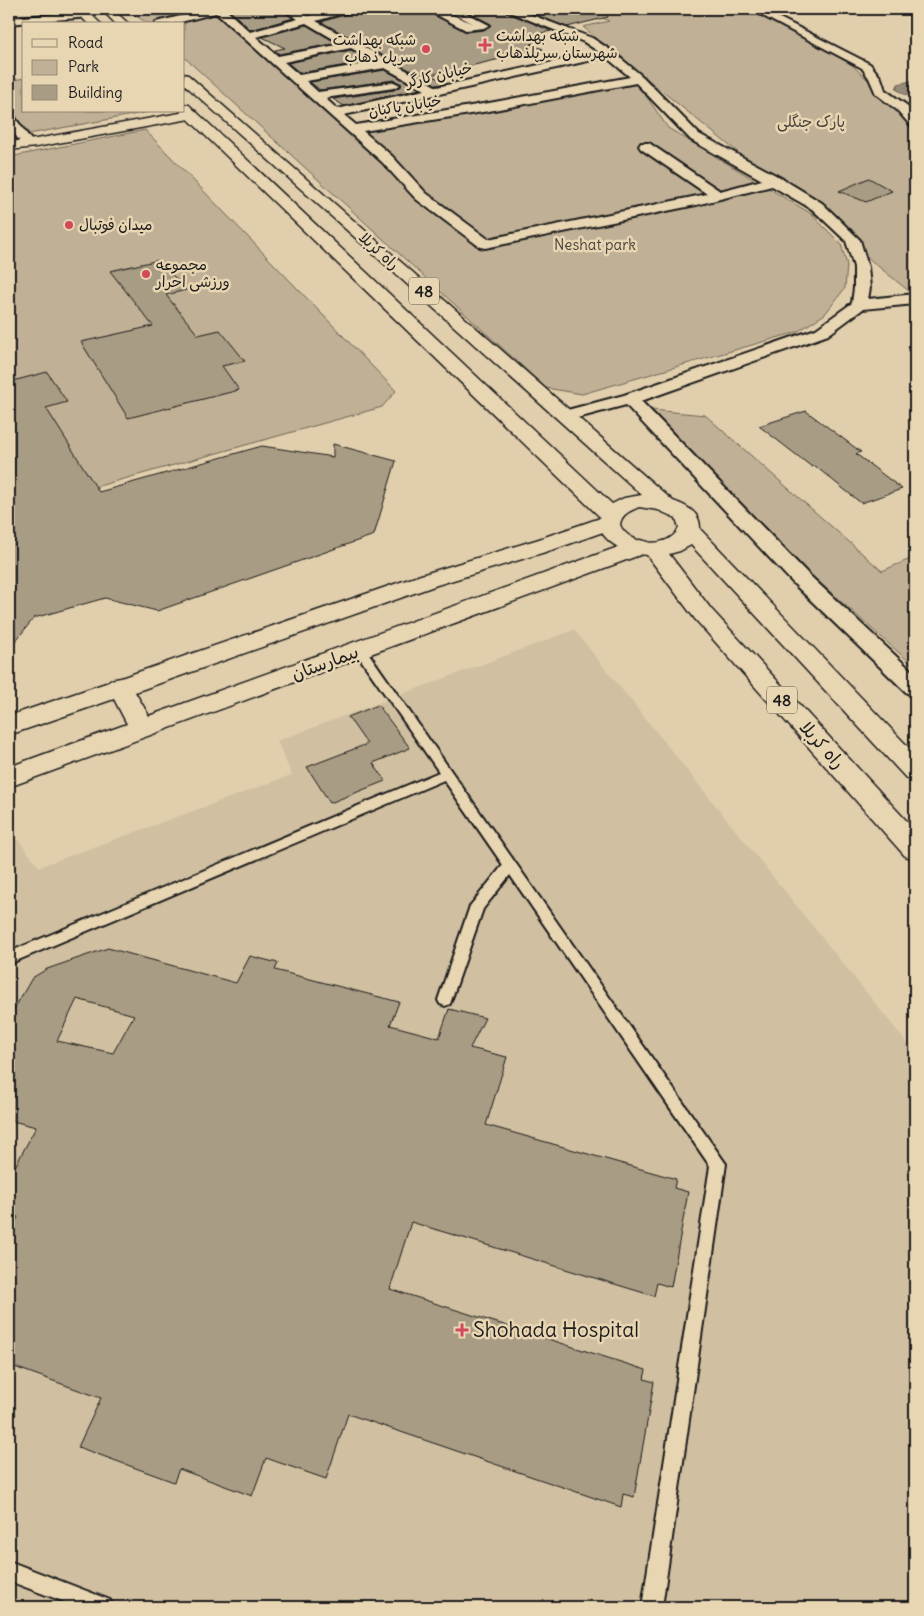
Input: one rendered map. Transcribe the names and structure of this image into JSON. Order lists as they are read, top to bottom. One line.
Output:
{"streets":{"main road":["راه کربلا","48","بیمارستان"],"street":["خیابان کارگر","خیابان پاکبان"]},"crossings":[["خیابان کارگر","خیابان پاکبان"],["راه کربلا","48"],["راه کربلا","بیمارستان"],["48","بیمارستان"]],"parks":["پارک جنگلی","Neshat park"],"places":{"health":["شبکه بهداشت شهرستان سرپلذهاب","Shohada Hospital"],"other":["شبکه بهداشت سرپل ذهاب","میدان فوتبال","مجموعه ورزشی احرار"]},"legend":["Road","Park","Building"]}
